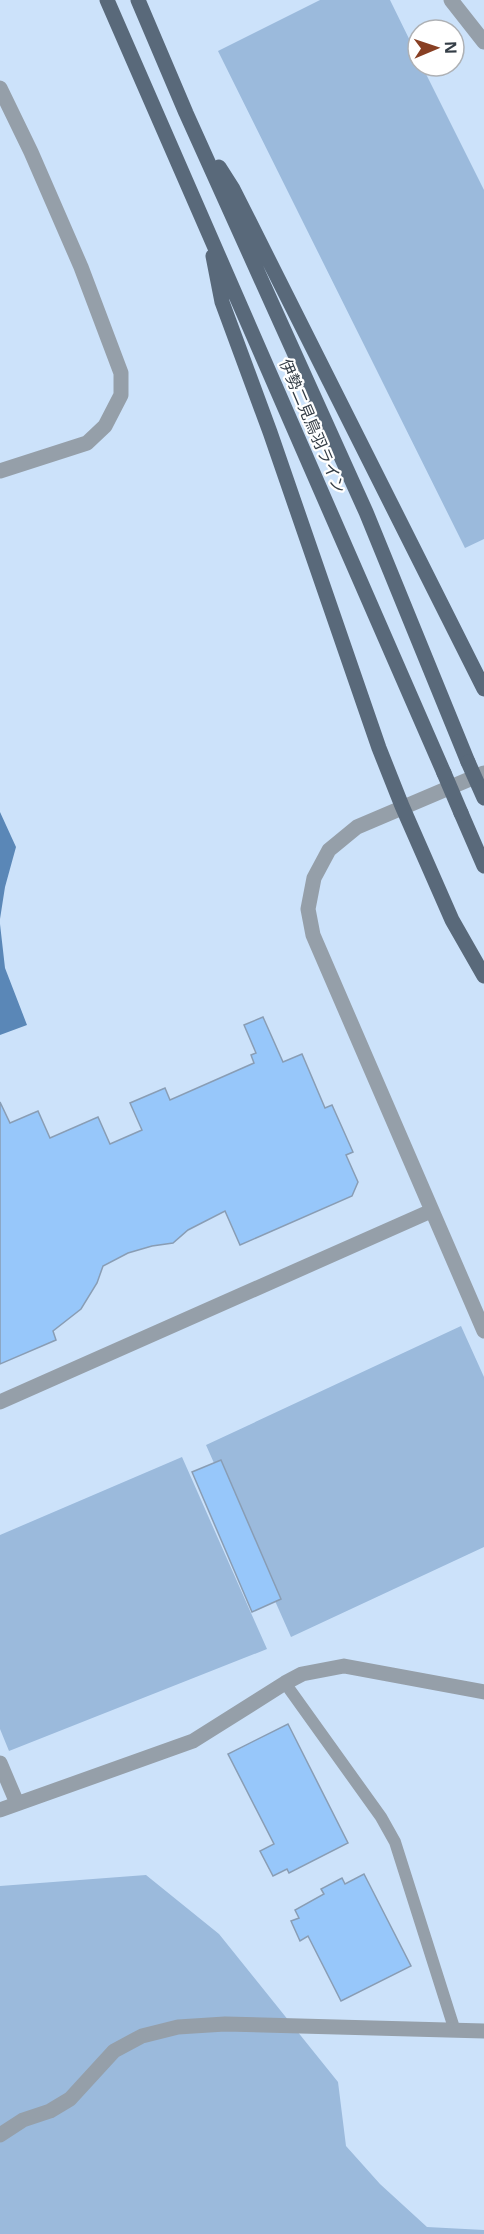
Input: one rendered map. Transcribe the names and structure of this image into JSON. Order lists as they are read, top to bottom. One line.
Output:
{"streets":{"main road":["伊勢二見鳥羽ライン"]},"north":"right"}
